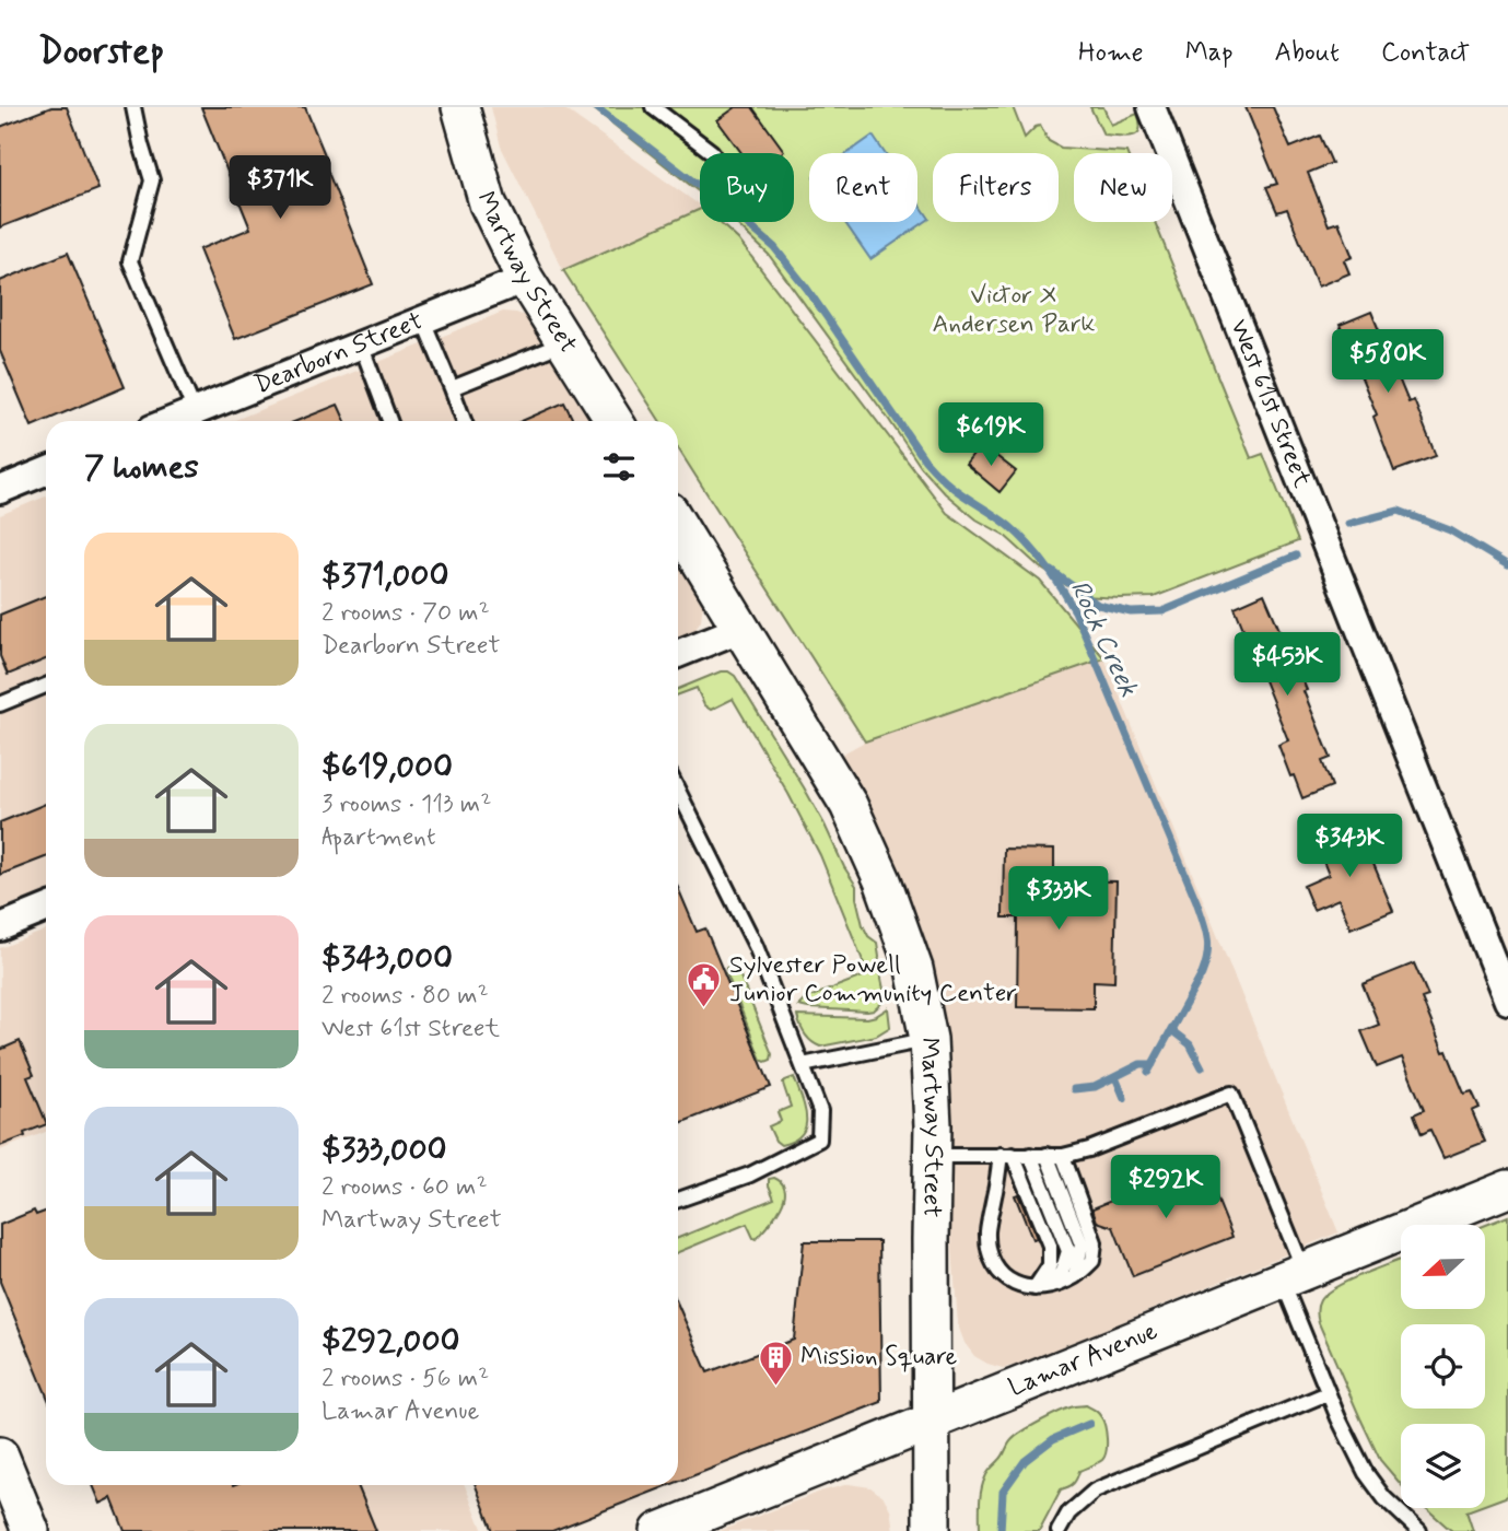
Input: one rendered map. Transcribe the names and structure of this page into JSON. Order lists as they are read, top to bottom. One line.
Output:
{"streets":{"street":["Martway Street","Dearborn Street","West 61st Street","Lamar Avenue"]},"crossings":[["Martway Street","Dearborn Street"],["Martway Street","Lamar Avenue"]],"water":["Rock Creek"],"parks":["Victor X Andersen Park"],"places":{"public building":["Sylvester Powell Junior Community Center"],"building":["Mission Square"]},"north":"left","page":{"header":"Doorstep","nav":["Home","Map","About","Contact"],"chip":["Buy","Rent","Filters","New"],"price":["$371K","$580K","$619K","$453K","$343K","$333K","$292K"],"heading":"7 homes","list":[{"name":"$371,000","note":"2 rooms · 70 m² · Dearborn Street"},{"name":"$619,000","note":"3 rooms · 113 m² · Apartment"},{"name":"$343,000","note":"2 rooms · 80 m² · West 61st Street"},{"name":"$333,000","note":"2 rooms · 60 m² · Martway Street"},{"name":"$292,000","note":"2 rooms · 56 m² · Lamar Avenue"}]}}
